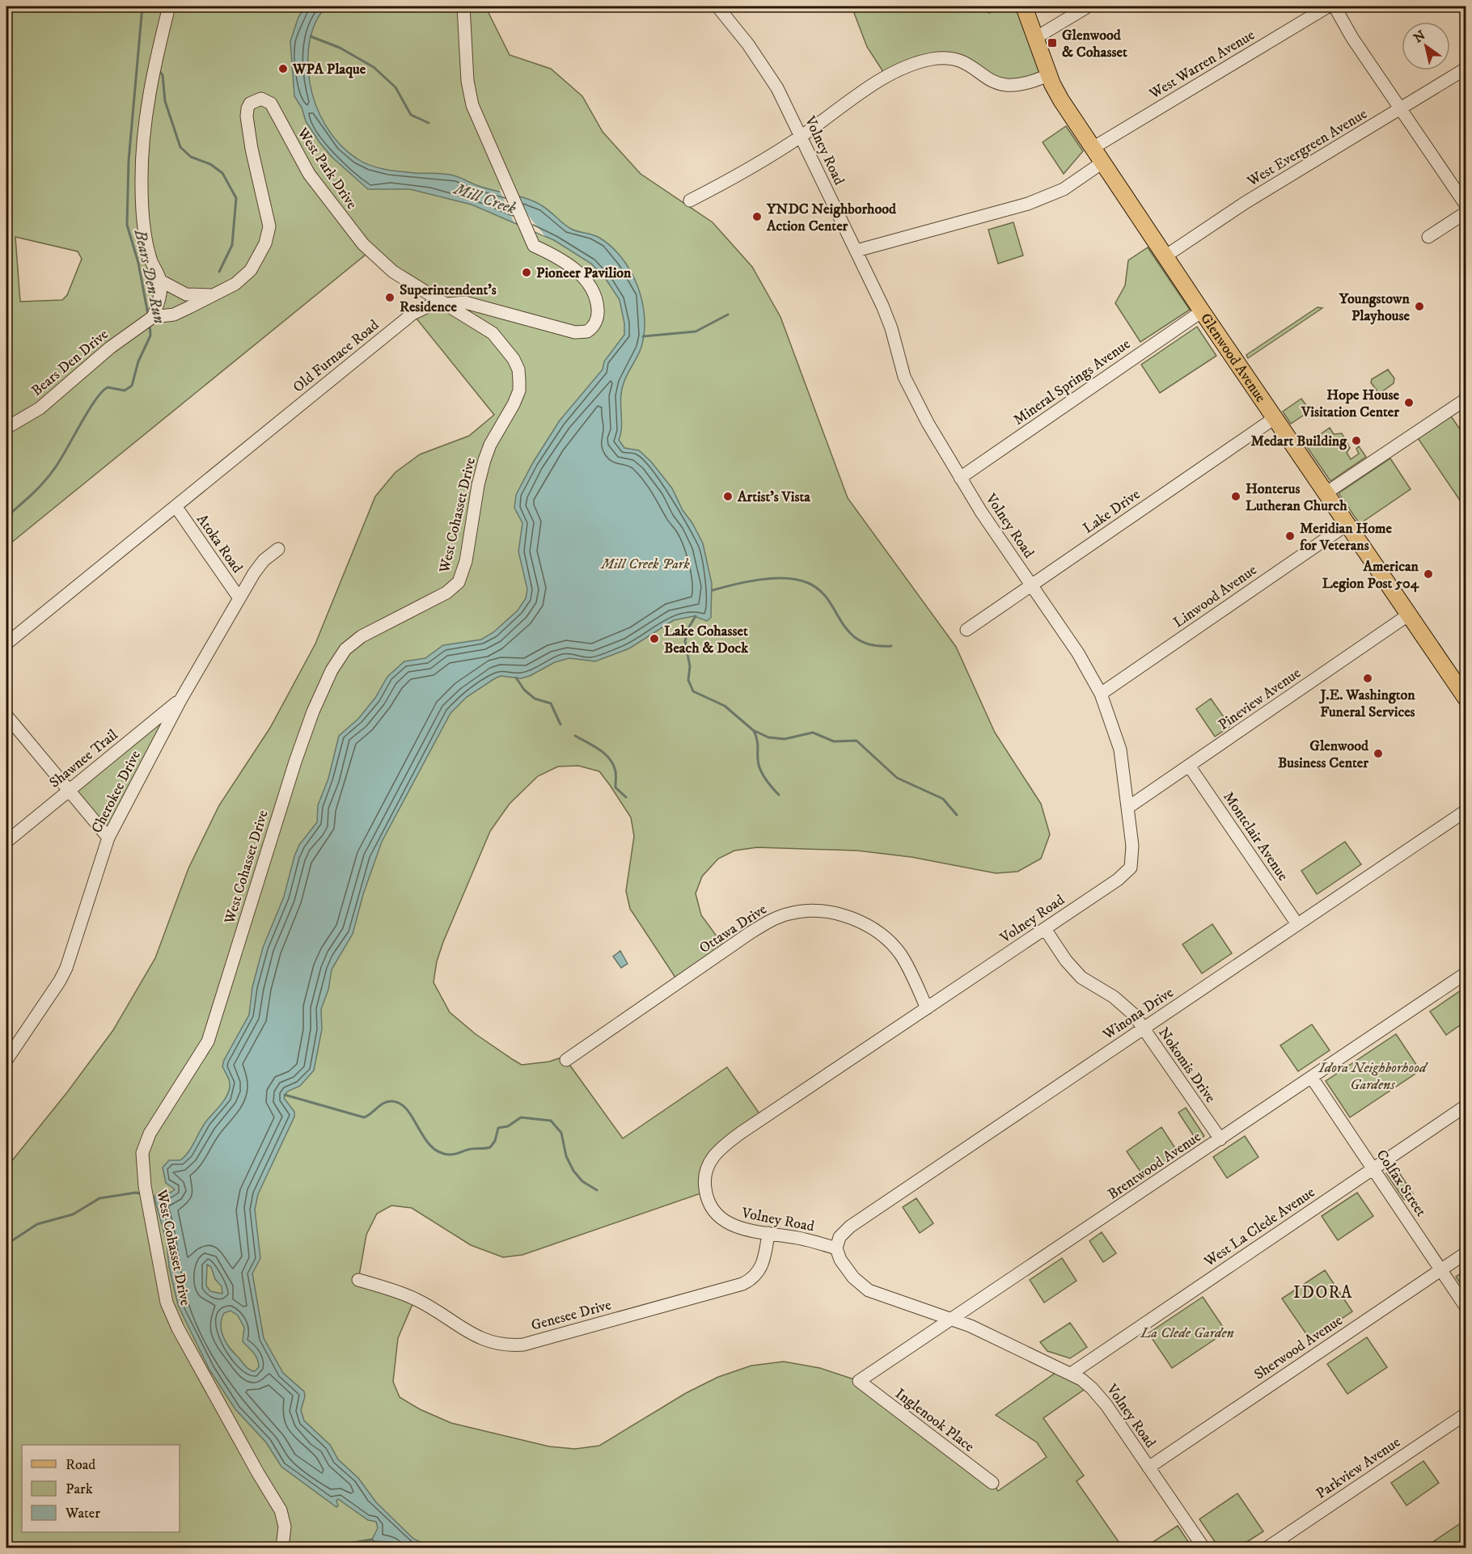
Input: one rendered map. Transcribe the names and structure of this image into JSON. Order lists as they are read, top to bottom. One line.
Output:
{"streets":{"main road":["Glenwood Avenue"],"street":["West Warren Avenue","West Evergreen Avenue","Volney Road","West Park Drive","Old Furnace Road","Bears Den Drive","Mineral Springs Avenue","Lake Drive","West Cohasset Drive","Atoka Road","Linwood Avenue","Pineview Avenue","Shawnee Trail","Cherokee Drive","Montclair Avenue","Ottawa Drive","Winona Drive","Nokomis Drive","Brentwood Avenue","Colfax Street","West La Clede Avenue","Genesee Drive","Sherwood Avenue","Inglenook Place","Parkview Avenue"]},"crossings":[["West Warren Avenue","Glenwood Avenue"],["West Evergreen Avenue","Glenwood Avenue"],["Volney Road","Mineral Springs Avenue"],["Volney Road","Lake Drive"],["Volney Road","Linwood Avenue"],["Volney Road","Pineview Avenue"],["Volney Road","Ottawa Drive"],["Volney Road","Winona Drive"],["Volney Road","Nokomis Drive"],["Volney Road","Brentwood Avenue"],["Volney Road","West La Clede Avenue"],["Volney Road","Genesee Drive"],["Volney Road","Sherwood Avenue"],["West Park Drive","Old Furnace Road"],["West Park Drive","Bears Den Drive"],["West Park Drive","West Cohasset Drive"],["Old Furnace Road","West Cohasset Drive"],["Old Furnace Road","Atoka Road"],["Glenwood Avenue","Mineral Springs Avenue"],["Glenwood Avenue","Lake Drive"],["Glenwood Avenue","Linwood Avenue"],["Glenwood Avenue","Pineview Avenue"],["Atoka Road","Cherokee Drive"],["Pineview Avenue","Montclair Avenue"],["Shawnee Trail","Cherokee Drive"],["Montclair Avenue","Winona Drive"],["Winona Drive","Nokomis Drive"],["Nokomis Drive","Brentwood Avenue"],["Brentwood Avenue","Colfax Street"],["Brentwood Avenue","Inglenook Place"],["Colfax Street","West La Clede Avenue"],["Colfax Street","Sherwood Avenue"]],"districts":["IDORA"],"water":["Mill Creek","Bears Den Run"],"parks":["Mill Creek Park","Idora Neighborhood Gardens","La Clede Garden"],"places":{"transit":["Glenwood & Cohasset"],"other":["WPA Plaque","YNDC Neighborhood Action Center","Pioneer Pavilion","Superintendent's Residence","Youngstown Playhouse","Hope House Visitation Center","Medart Building","Artist's Vista","Honterus Lutheran Church","Meridian Home for Veterans","American Legion Post 504","Lake Cohasset Beach & Dock","J.E. Washington Funeral Services","Glenwood Business Center"]},"legend":["Road","Park","Water"],"north":"top left"}
